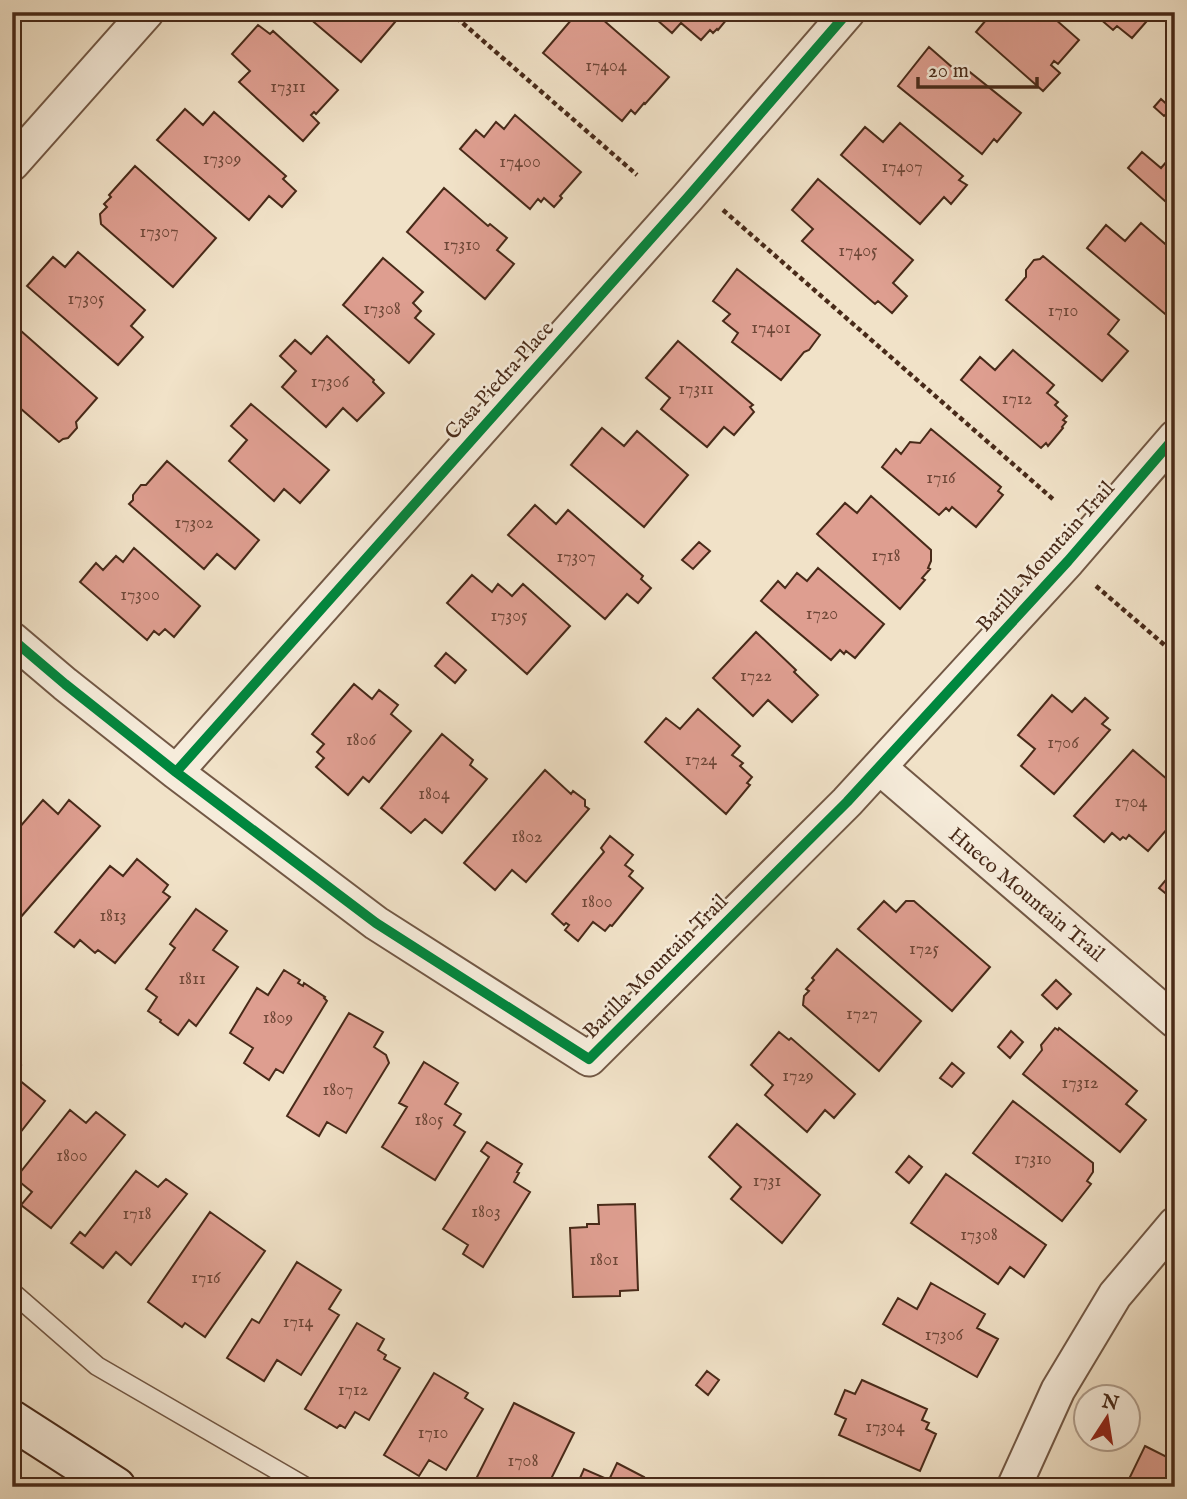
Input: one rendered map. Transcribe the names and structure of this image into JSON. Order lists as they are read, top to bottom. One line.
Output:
{"streets":{"street":["Casa Piedra Place","Barilla Mountain Trail","Hueco Mountain Trail"]},"crossings":[["Casa Piedra Place","Barilla Mountain Trail"],["Barilla Mountain Trail","Hueco Mountain Trail"]],"house_numbers":["17404","17311","17309","17400","17407","17307","17310","17405","17305","17308","1710","17401","17306","17311","1712","1716","17302","1718","17307","17300","1720","17305","1722","1806","1706","1724","1804","1704","1802","1800","1813","1725","1811","1727","1809","1729","17312","1807","1805","1800","17310","1731","1803","1718","17308","1801","1716","1714","17306","1712","17304","1710","1708"],"scale_bar":"20 m","north":"top"}
